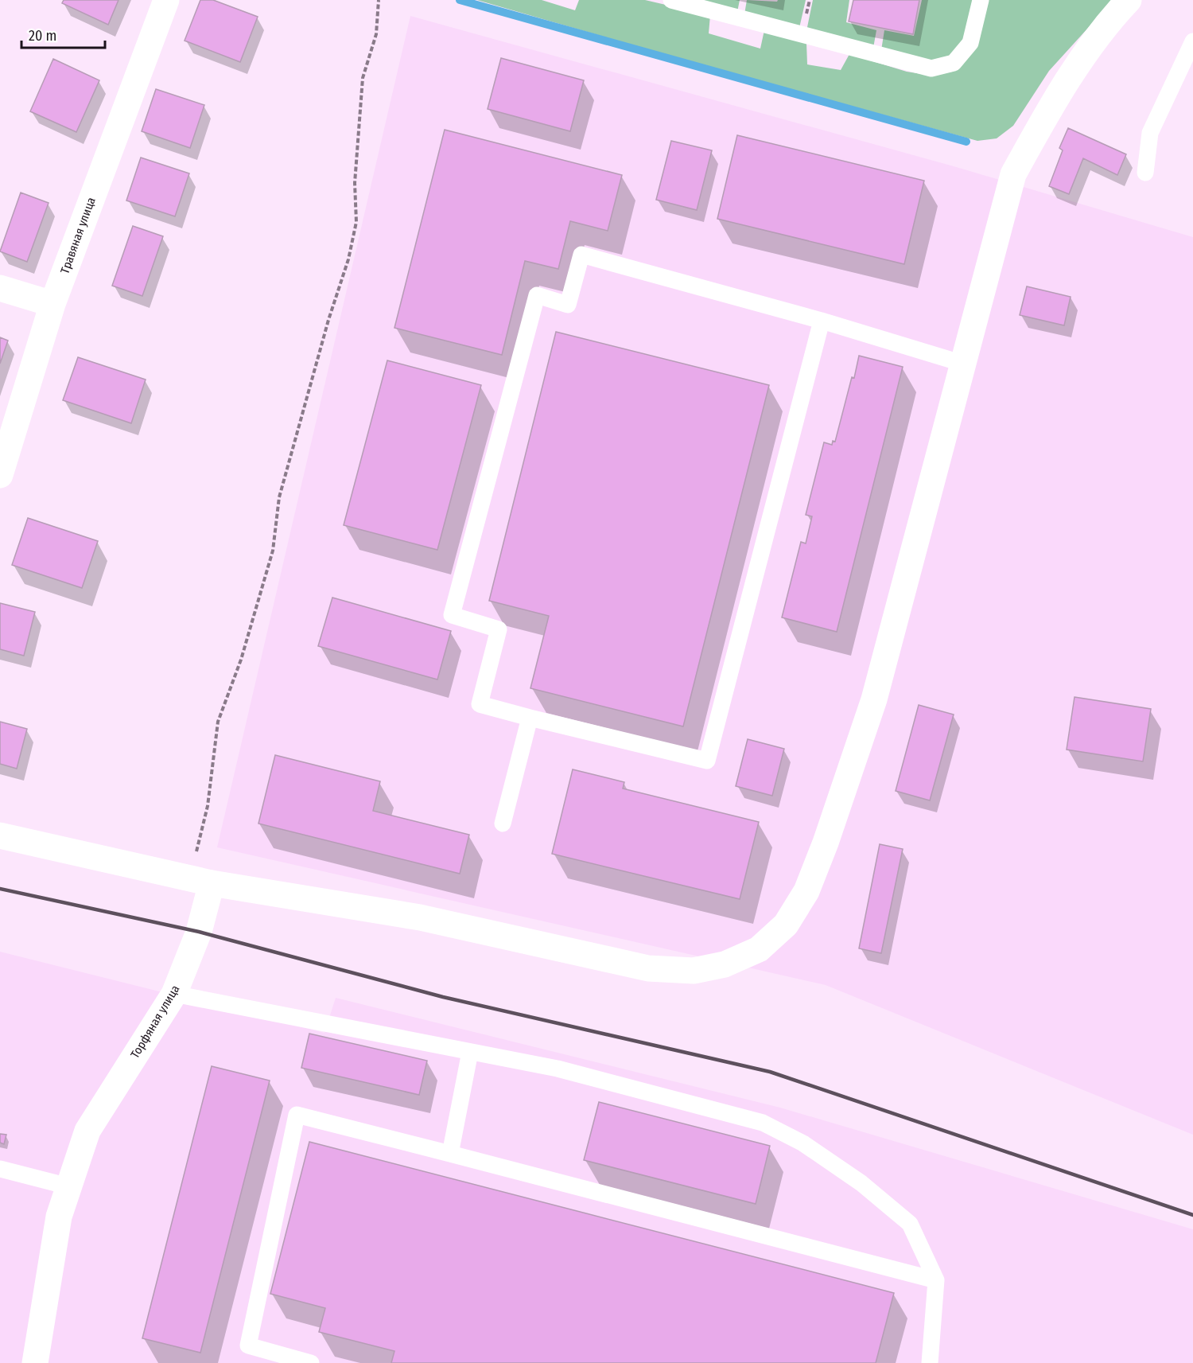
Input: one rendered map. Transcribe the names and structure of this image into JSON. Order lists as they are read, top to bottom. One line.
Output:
{"streets":{"street":["Травяная улица","Торфяная улица"]},"scale_bar":"20 m"}
